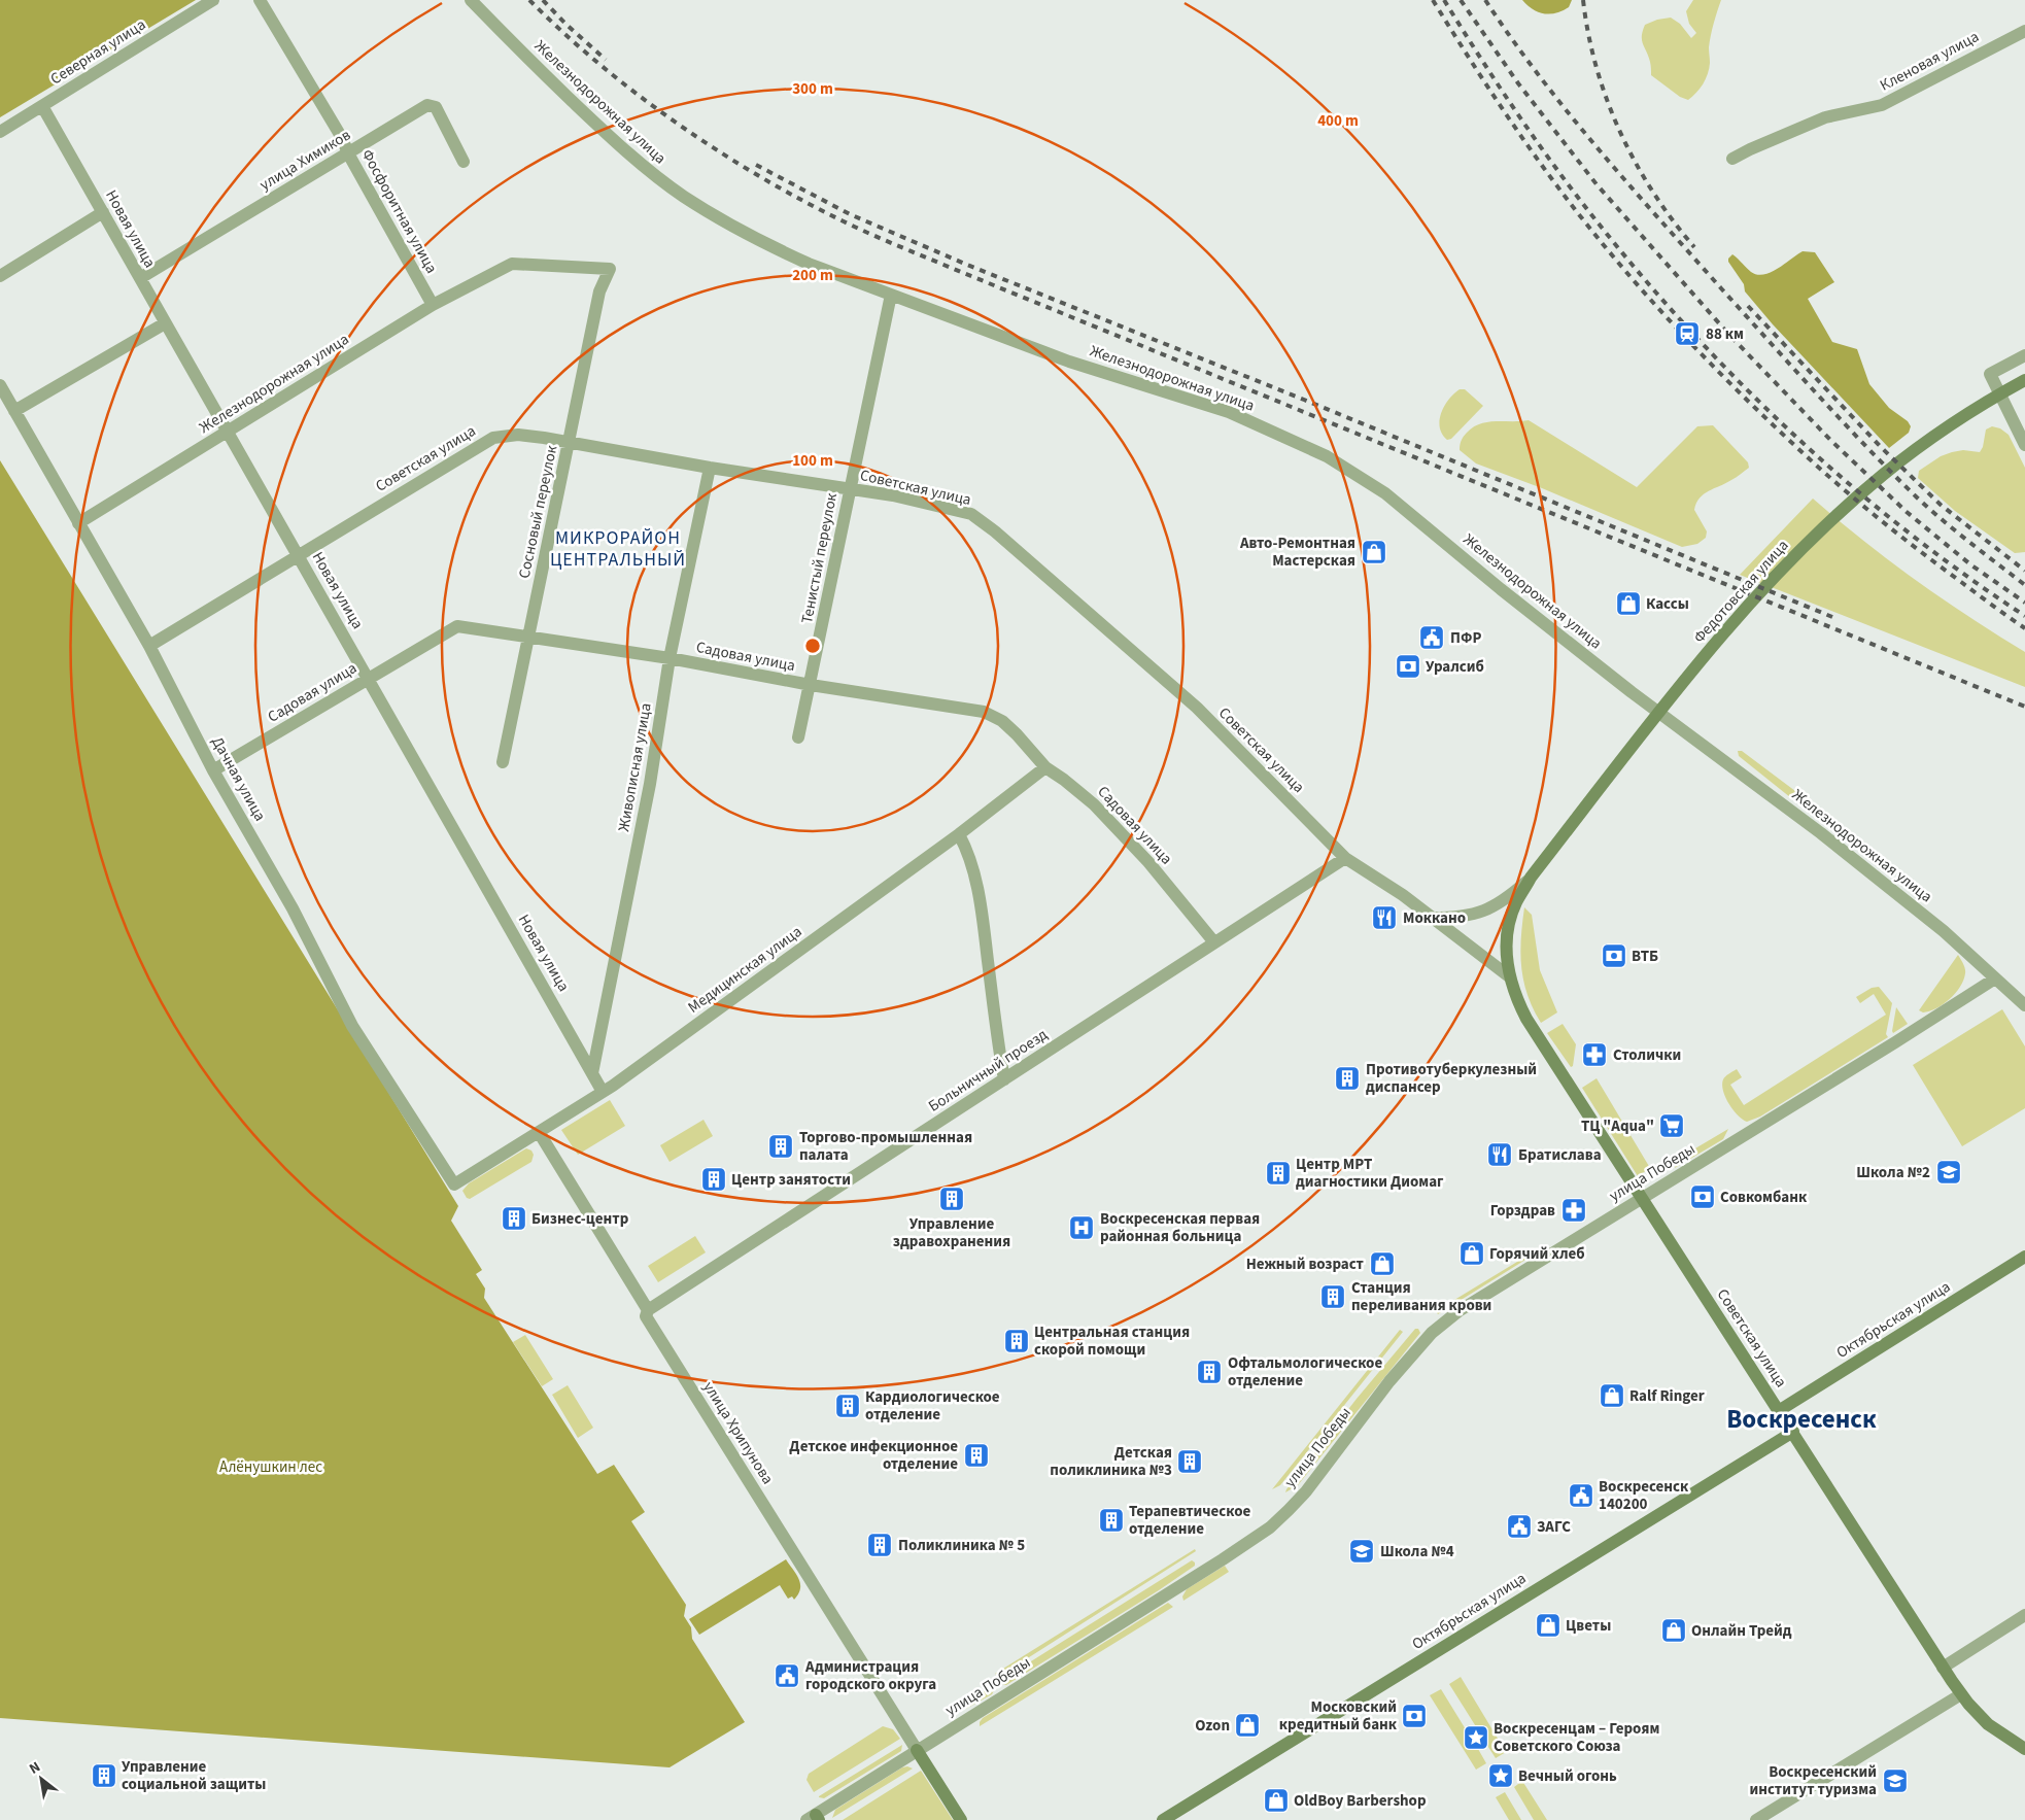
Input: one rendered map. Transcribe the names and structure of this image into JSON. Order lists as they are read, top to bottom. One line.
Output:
{"streets":{"main road":["Советская улица","Федотовская улица","Октябрьская улица"],"street":["Северная улица","Кленовая улица","Железнодорожная улица","улица Химиков","Фосфоритная улица","Новая улица","Сосновый переулок","Тенистый переулок","Садовая улица","Живописная улица","Дачная улица","Медицинская улица","Больничный проезд","улица Победы","улица Хрипунова"]},"crossings":[["Северная улица","Новая улица"],["Железнодорожная улица","Фосфоритная улица"],["Железнодорожная улица","Новая улица"],["Железнодорожная улица","Сосновый переулок"],["Железнодорожная улица","Тенистый переулок"],["Железнодорожная улица","Дачная улица"],["Железнодорожная улица","улица Победы"],["улица Химиков","Фосфоритная улица"],["улица Химиков","Новая улица"],["Новая улица","Советская улица"],["Новая улица","Садовая улица"],["Новая улица","Живописная улица"],["Новая улица","Медицинская улица"],["Советская улица","Сосновый переулок"],["Советская улица","Тенистый переулок"],["Советская улица","Федотовская улица"],["Советская улица","Живописная улица"],["Советская улица","Дачная улица"],["Советская улица","Больничный проезд"],["Советская улица","улица Победы"],["Советская улица","Октябрьская улица"],["Сосновый переулок","Садовая улица"],["Тенистый переулок","Садовая улица"],["Садовая улица","Живописная улица"],["Садовая улица","Дачная улица"],["Садовая улица","Медицинская улица"],["Садовая улица","Больничный проезд"],["Дачная улица","Медицинская улица"],["Медицинская улица","улица Хрипунова"],["Больничный проезд","улица Хрипунова"],["улица Победы","улица Хрипунова"]],"districts":["МИКРОРАЙОН ЦЕНТРАЛЬНЫЙ","Воскресенск"],"parks":["Алёнушкин лес"],"places":{"station":["88 км"],"shop":["Авто-Ремонтная Мастерская","Кассы","Горячий хлеб","Нежный возраст","Ralf Ringer","Цветы","Онлайн Трейд","Ozon","OldBoy Barbershop"],"public building":["ПФР","Воскресенск 140200","ЗАГС","Администрация городского округа"],"bank":["Уралсиб","ВТБ","Совкомбанк","Московский кредитный банк"],"restaurant":["Моккано","Братислава"],"pharmacy":["Столички","Горздрав"],"building":["Противотуберкулезный диспансер","Торгово-промышленная палата","Центр МРТ диагностики Диомаг","Центр занятости","Управление здравохранения","Бизнес-центр","Станция переливания крови","Центральная станция скорой помощи","Офтальмологическое отделение","Кардиологическое отделение","Детское инфекционное отделение","Детская поликлиника №3","Терапевтическое отделение","Поликлиника № 5","Управление социальной защиты"],"supermarket":["ТЦ \"Aqua\""],"school or university":["Школа №2","Школа №4","Воскресенский институт туризма"],"hospital":["Воскресенская первая районная больница"],"place":["Воскресенцам – Героям Советского Союза","Вечный огонь"]},"north":"top left","rings":["300 m","400 m","200 m","100 m"]}
